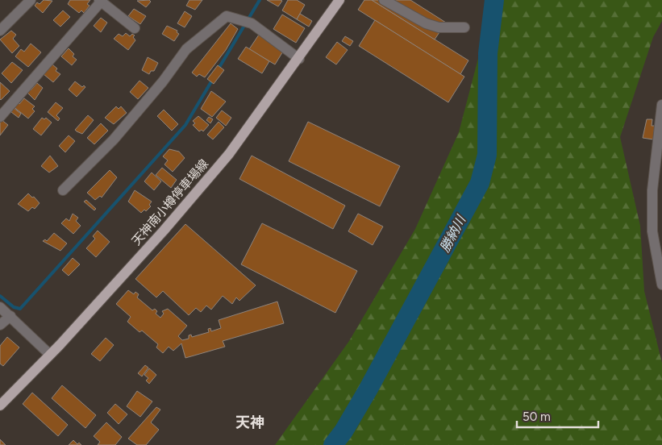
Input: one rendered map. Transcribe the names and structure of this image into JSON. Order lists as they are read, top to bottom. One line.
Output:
{"streets":{"main road":["天神南小樽停車場線"]},"districts":["天神"],"water":["勝納川"],"scale_bar":"50 m"}
